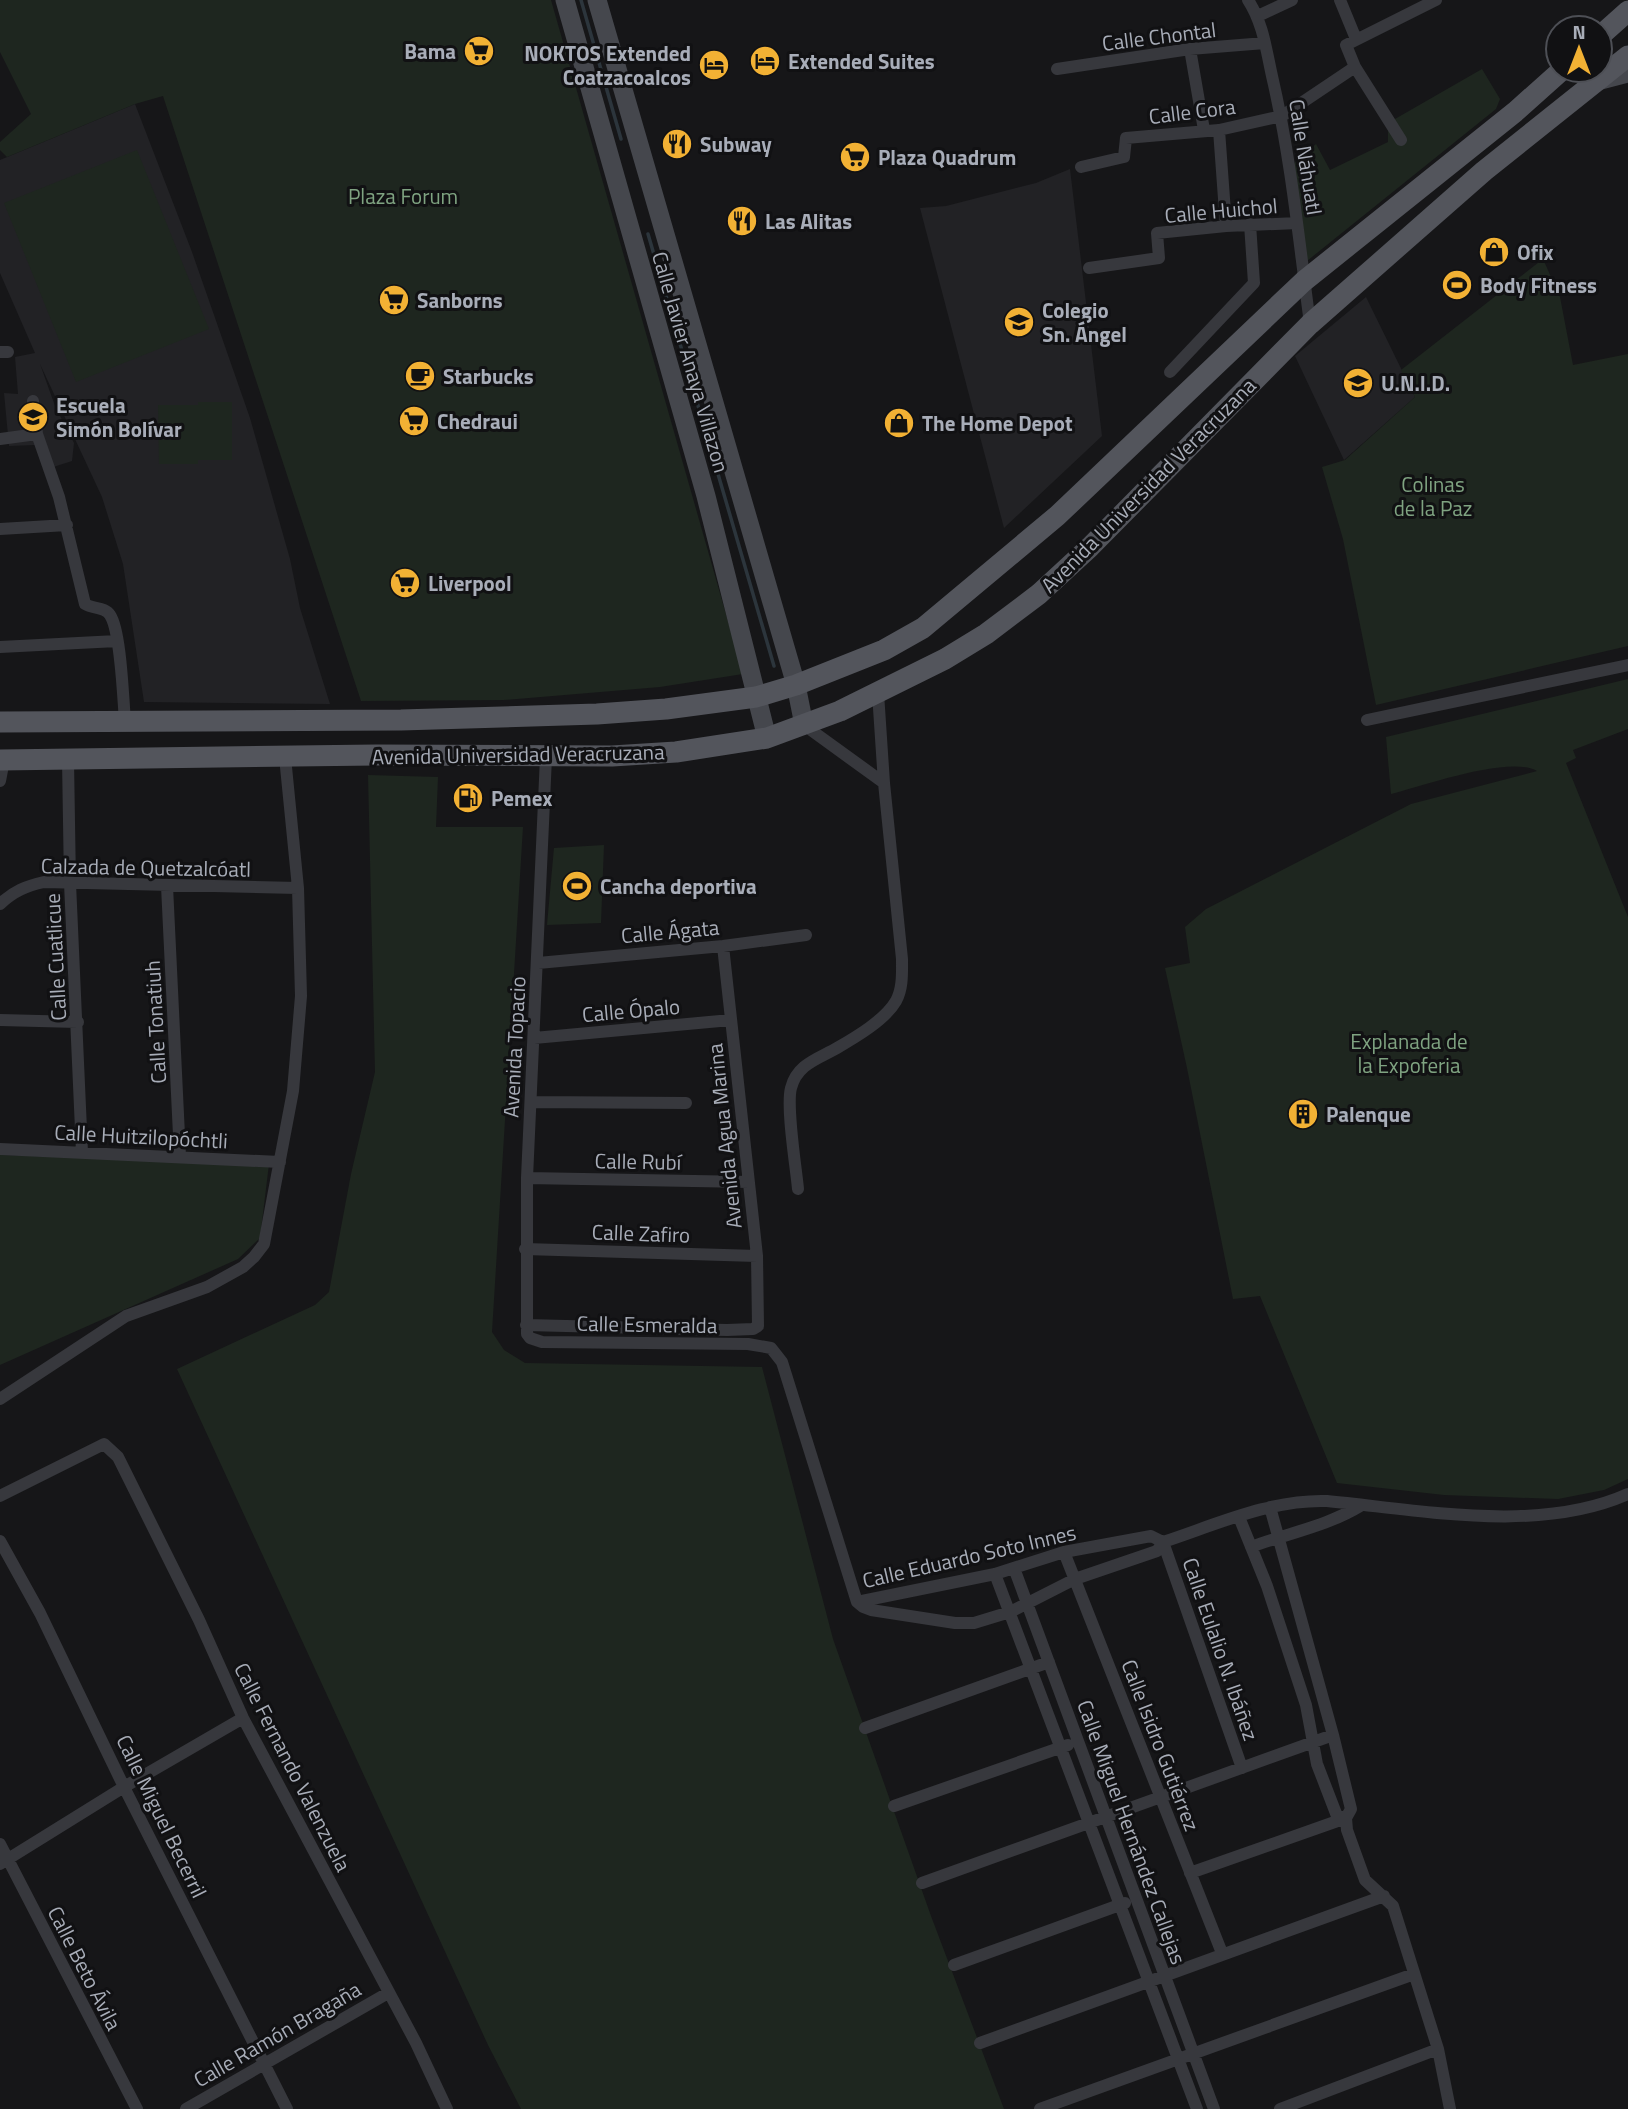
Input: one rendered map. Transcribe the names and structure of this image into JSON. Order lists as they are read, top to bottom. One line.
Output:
{"streets":{"main road":["Avenida Universidad Veracruzana"],"street":["Calle Chontal","Calle Cora","Calle Náhuatl","Calle Huichol","Calle Javier Anaya Villazon","Calzada de Quetzalcóatl","Calle Ágata","Calle Cuatlicue","Calle Ópalo","Calle Tonatiuh","Avenida Topacio","Calle Huitzilopóchtli","Avenida Agua Marina","Calle Rubí","Calle Zafiro","Calle Esmeralda","Calle Eduardo Soto Innes","Calle Eulalio N. Ibáñez","Calle Isidro Gutiérrez","Calle Fernando Valenzuela","Calle Miguel Becerril","Calle Miguel Hernández Callejas","Calle Beto Ávila","Calle Ramón Bragaña"]},"crossings":[["Calle Chontal","Calle Náhuatl"],["Calle Cora","Calle Náhuatl"],["Calle Náhuatl","Calle Huichol"],["Calle Náhuatl","Avenida Universidad Veracruzana"],["Calle Javier Anaya Villazon","Avenida Universidad Veracruzana"],["Avenida Universidad Veracruzana","Calle Cuatlicue"],["Avenida Universidad Veracruzana","Avenida Topacio"],["Calzada de Quetzalcóatl","Calle Cuatlicue"],["Calzada de Quetzalcóatl","Calle Tonatiuh"],["Calle Ágata","Avenida Topacio"],["Calle Ágata","Avenida Agua Marina"],["Calle Cuatlicue","Calle Huitzilopóchtli"],["Calle Ópalo","Avenida Topacio"],["Calle Ópalo","Avenida Agua Marina"],["Calle Tonatiuh","Calle Huitzilopóchtli"],["Avenida Topacio","Avenida Agua Marina"],["Avenida Topacio","Calle Rubí"],["Avenida Topacio","Calle Zafiro"],["Avenida Topacio","Calle Esmeralda"],["Avenida Agua Marina","Calle Rubí"],["Avenida Agua Marina","Calle Zafiro"],["Avenida Agua Marina","Calle Esmeralda"],["Calle Esmeralda","Calle Eduardo Soto Innes"],["Calle Eduardo Soto Innes","Calle Eulalio N. Ibáñez"],["Calle Eduardo Soto Innes","Calle Isidro Gutiérrez"],["Calle Eduardo Soto Innes","Calle Miguel Hernández Callejas"],["Calle Fernando Valenzuela","Calle Ramón Bragaña"],["Calle Miguel Becerril","Calle Ramón Bragaña"]],"parks":["Plaza Forum","Colinas de la Paz","Explanada de la Expoferia"],"places":{"supermarket":["Bama","Plaza Quadrum","Sanborns","Chedraui","Liverpool"],"hotel":["Extended Suites","NOKTOS Extended Coatzacoalcos"],"restaurant":["Subway","Las Alitas"],"shop":["Ofix","The Home Depot"],"sports":["Body Fitness","Cancha deportiva"],"school or university":["Colegio Sn. Ángel","U.N.I.D.","Escuela Simón Bolívar"],"cafe":["Starbucks"],"fuel station":["Pemex"],"building":["Palenque"]},"north":"top"}
